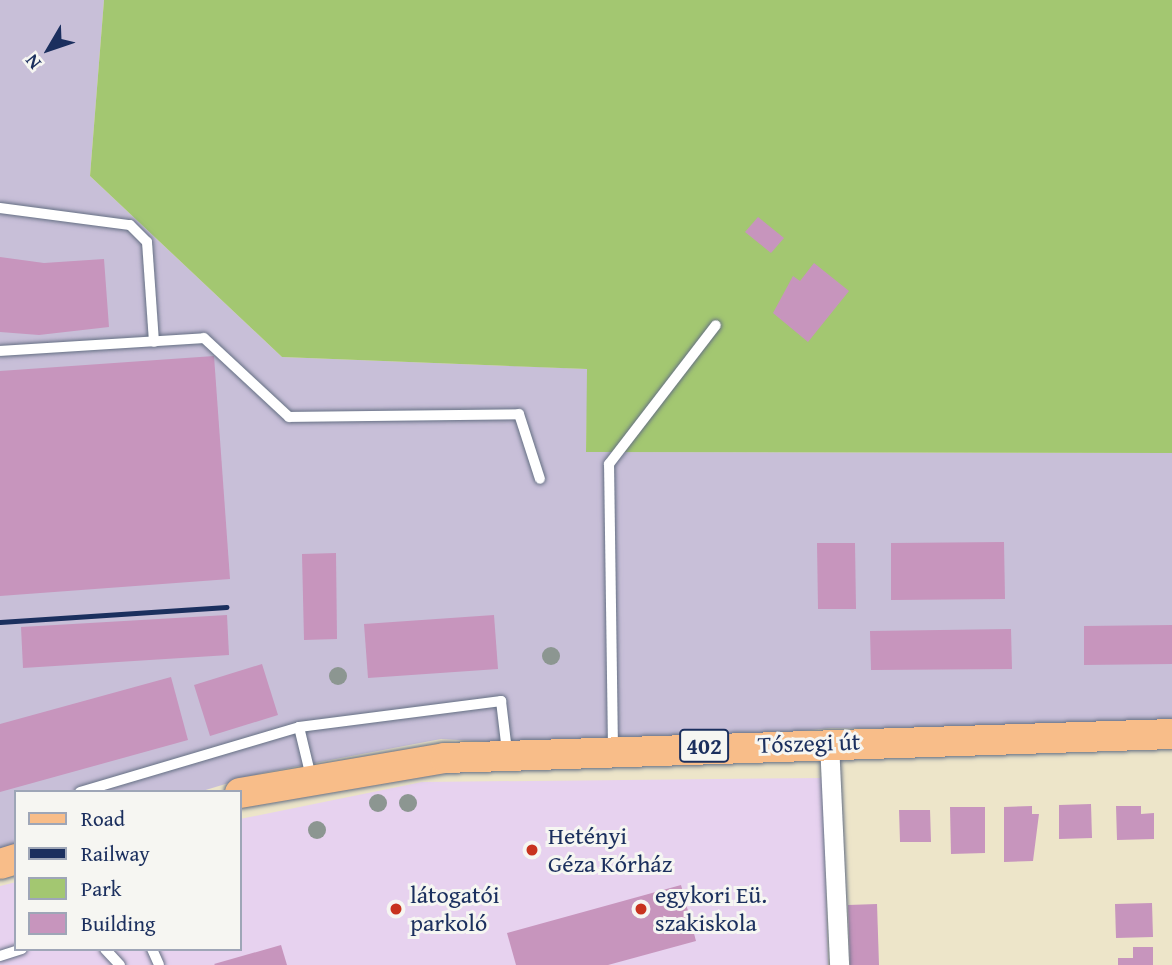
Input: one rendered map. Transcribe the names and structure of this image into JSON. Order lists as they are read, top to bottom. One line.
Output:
{"streets":{"main road":["Tószegi út","402"]},"places":["Hetényi Géza Kórház","látogatói parkoló","egykori Eü. szakiskola"],"legend":["Road","Railway","Park","Building"],"north":"bottom left"}
